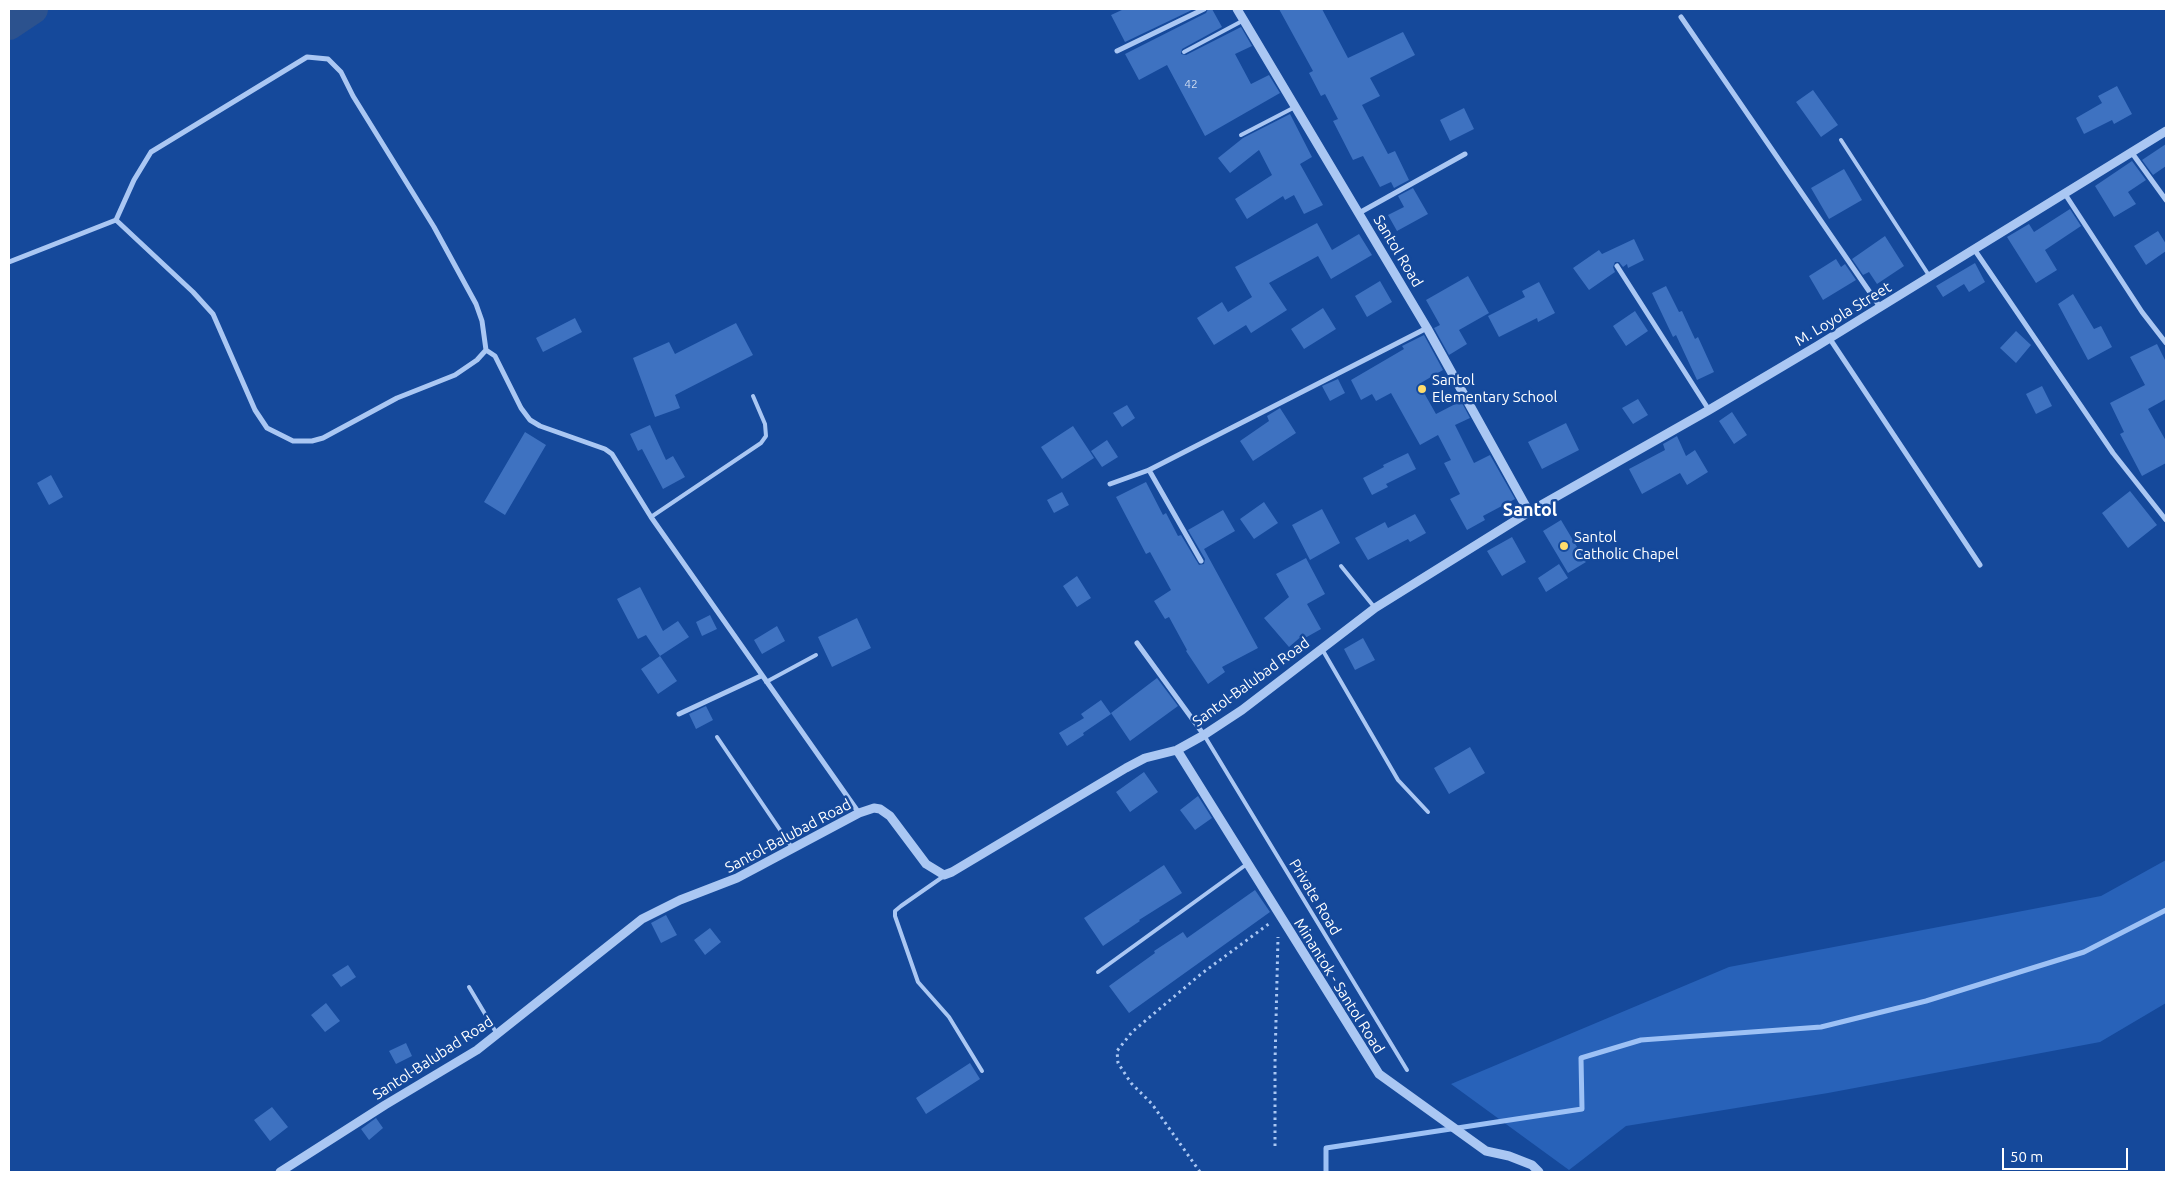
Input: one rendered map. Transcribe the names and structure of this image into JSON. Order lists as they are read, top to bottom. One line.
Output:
{"streets":{"street":["Santol Road","M. Loyola Street","Santol-Balubad Road","Minantok - Santol Road"],"lane":["Private Road"]},"crossings":[["Santol Road","M. Loyola Street"],["Santol Road","Santol-Balubad Road"],["M. Loyola Street","Santol-Balubad Road"],["Santol-Balubad Road","Private Road"],["Santol-Balubad Road","Minantok - Santol Road"]],"districts":["Santol"],"places":["Santol Elementary School","Santol Catholic Chapel"],"house_numbers":["42"],"scale_bar":"50 m"}
